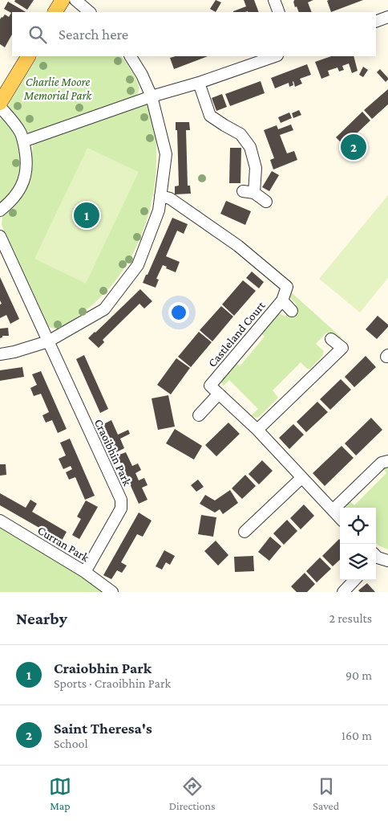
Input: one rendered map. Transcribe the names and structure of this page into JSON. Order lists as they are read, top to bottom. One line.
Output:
{"streets":{"street":["Castleland Court","Craoibhin Park","Curran Park"]},"crossings":[["Craoibhin Park","Curran Park"]],"parks":["Charlie Moore Memorial Park"],"page":{"search":"Search here","pins":["2","1"],"heading":["Nearby","2 results"],"list":[{"mark":"1","name":"Craiobhin Park","note":"Sports · Craoibhin Park","value":"90 m"},{"mark":"2","name":"Saint Theresa's","note":"School","value":"160 m"}],"nav":["Map","Directions","Saved"]}}
